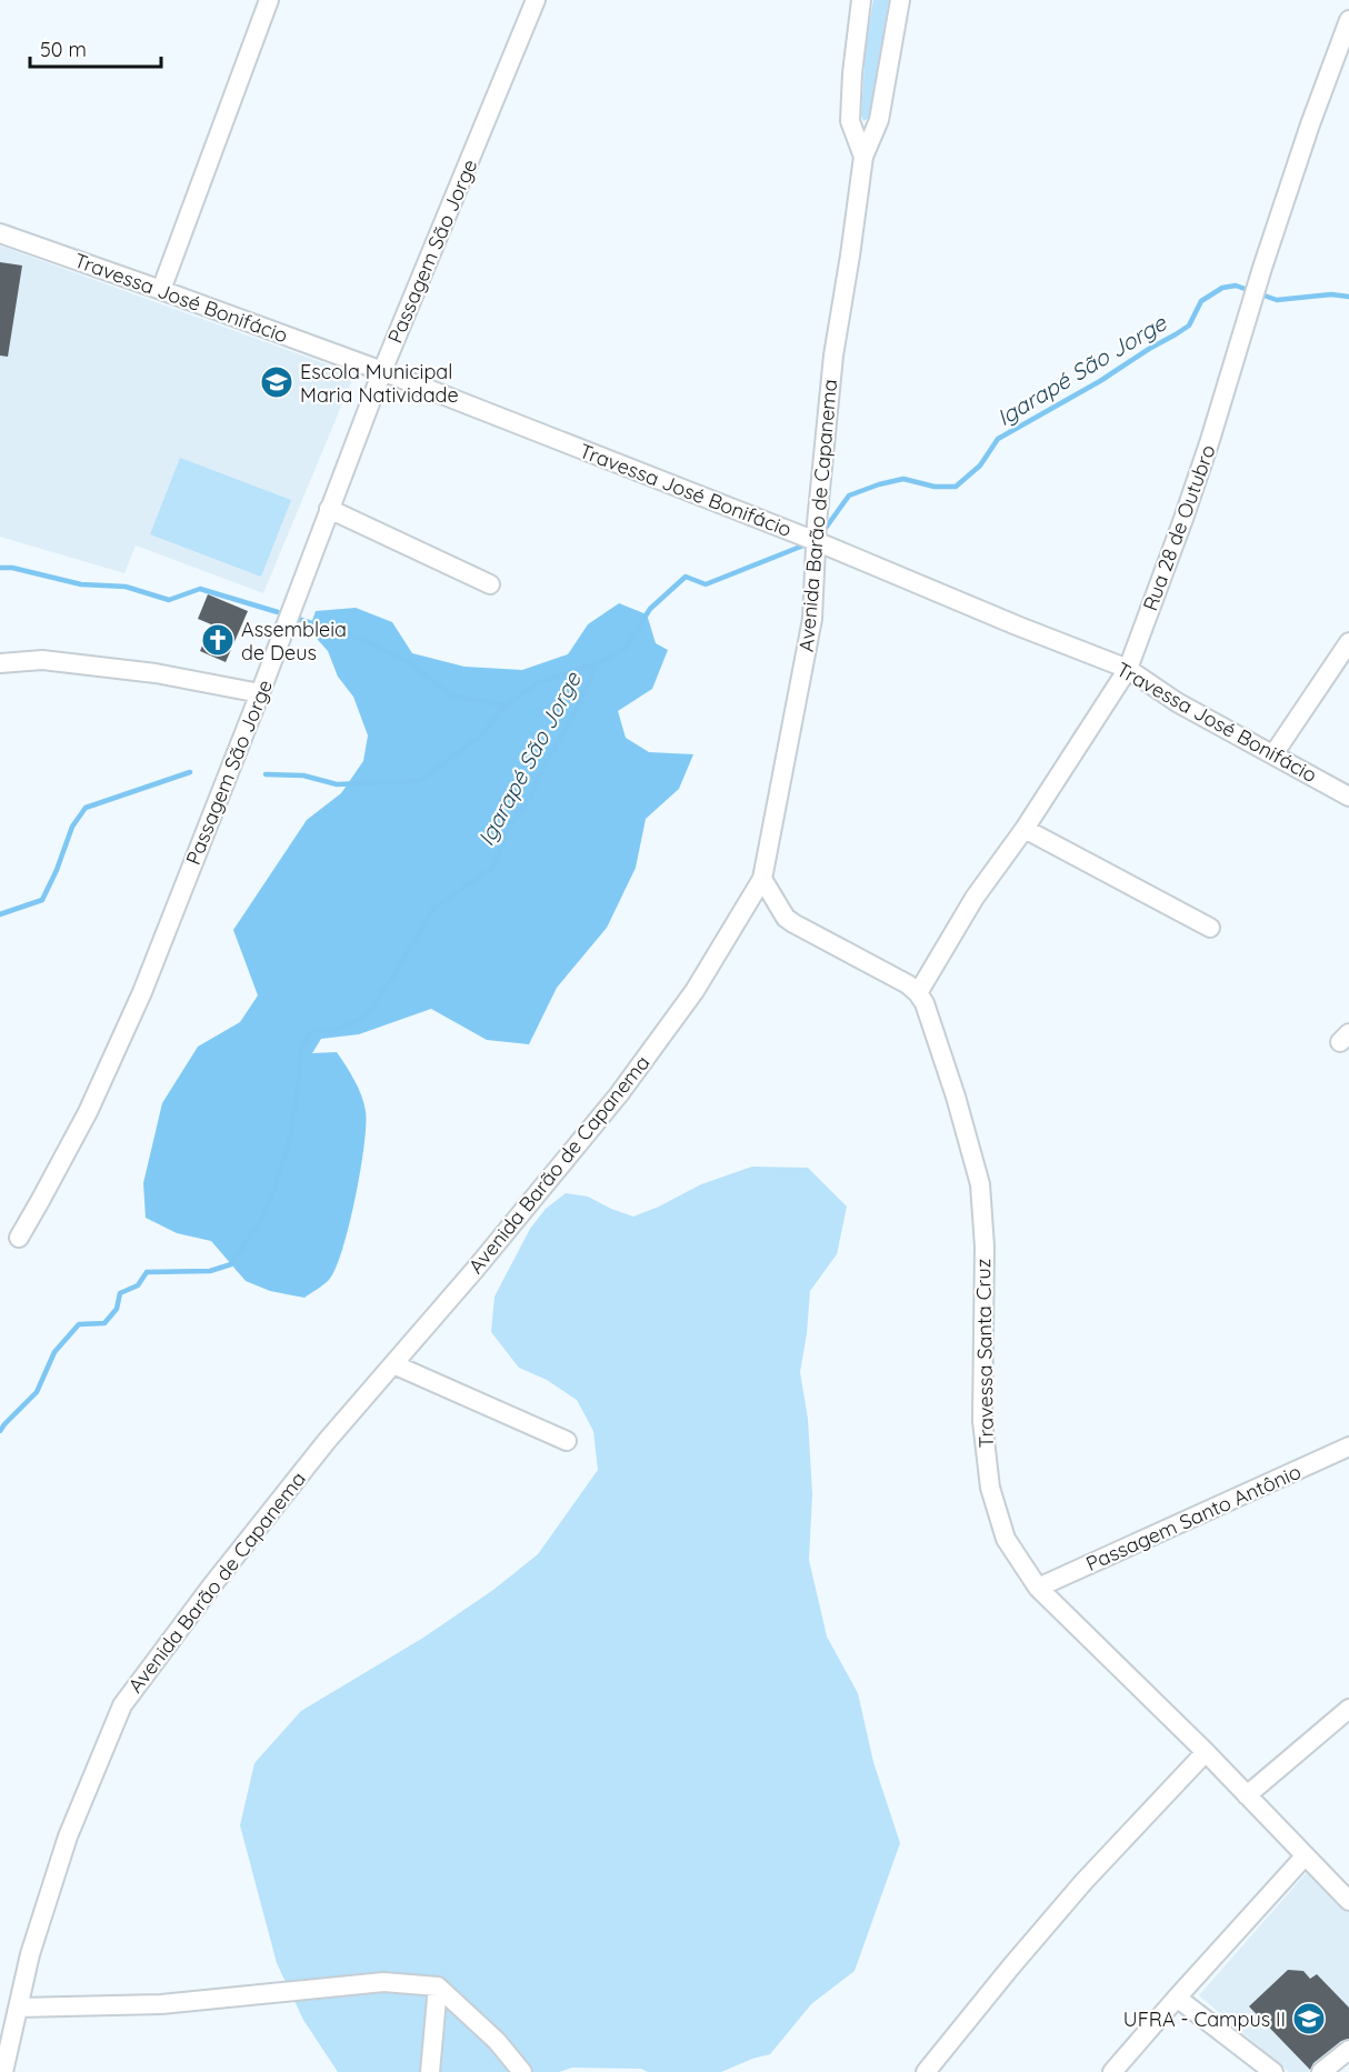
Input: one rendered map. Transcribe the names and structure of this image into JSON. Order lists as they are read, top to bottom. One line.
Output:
{"streets":{"street":["Passagem São Jorge","Travessa José Bonifácio","Avenida Barão de Capanema","Rua 28 de Outubro","Travessa Santa Cruz","Passagem Santo Antônio"]},"crossings":[["Passagem São Jorge","Travessa José Bonifácio"],["Travessa José Bonifácio","Avenida Barão de Capanema"],["Travessa José Bonifácio","Rua 28 de Outubro"],["Rua 28 de Outubro","Travessa Santa Cruz"],["Travessa Santa Cruz","Passagem Santo Antônio"]],"water":["Igarapé São Jorge"],"places":{"school or university":["Escola Municipal Maria Natividade","UFRA - Campus II"],"church":["Assembleia de Deus"]},"scale_bar":"50 m"}
